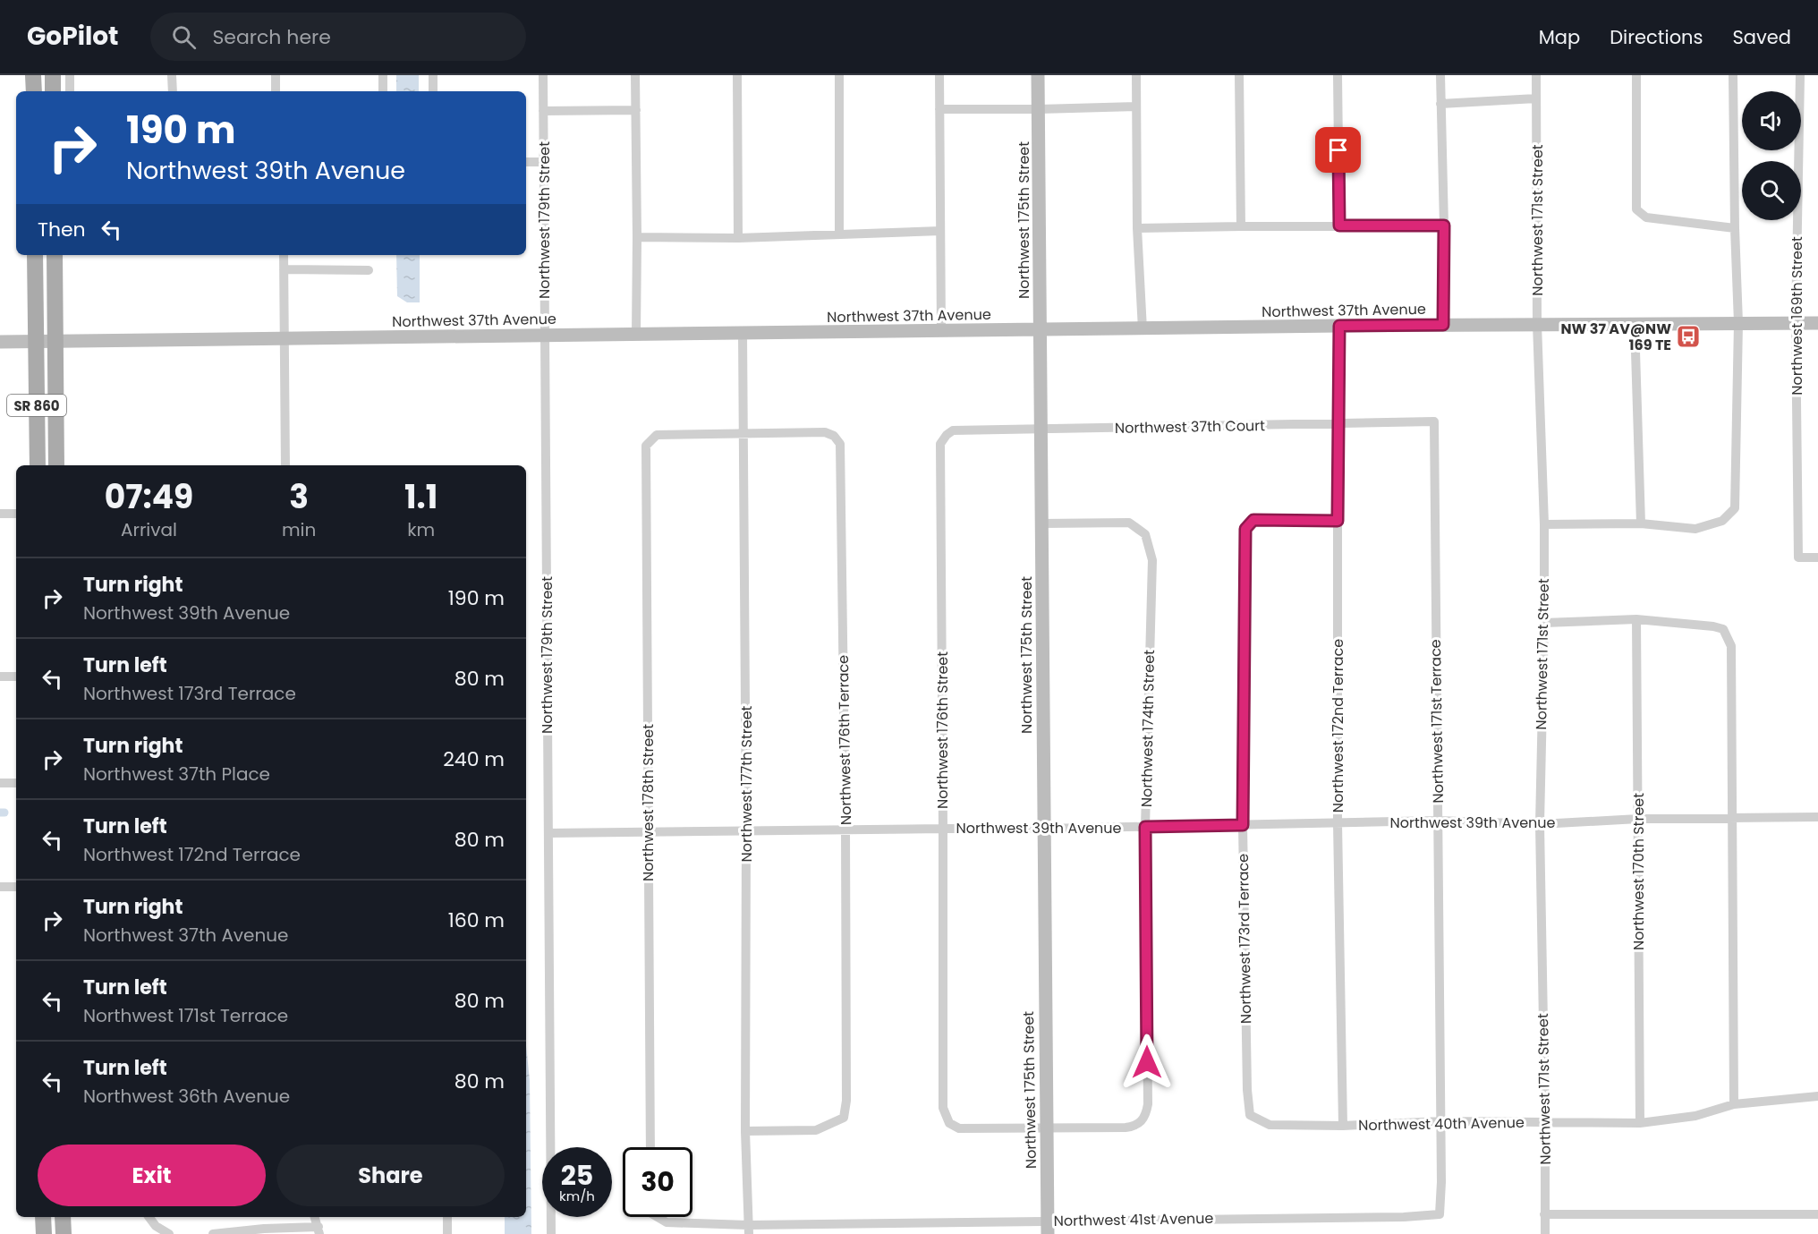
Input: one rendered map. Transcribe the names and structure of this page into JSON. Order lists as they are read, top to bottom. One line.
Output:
{"streets":{"main road":["Northwest 175th Street","Northwest 37th Avenue","SR 860"],"street":["Northwest 179th Street","Northwest 171st Street","Northwest 169th Street","Northwest 37th Court","Northwest 171st Terrace","Northwest 172nd Terrace","Northwest 174th Street","Northwest 176th Street","Northwest 176th Terrace","Northwest 177th Street","Northwest 178th Street","Northwest 39th Avenue","Northwest 170th Street","Northwest 173rd Terrace","Northwest 40th Avenue","Northwest 41st Avenue"]},"crossings":[["Northwest 179th Street","Northwest 37th Avenue"],["Northwest 179th Street","Northwest 39th Avenue"],["Northwest 175th Street","Northwest 37th Avenue"],["Northwest 175th Street","Northwest 37th Court"],["Northwest 175th Street","Northwest 174th Street"],["Northwest 175th Street","Northwest 176th Street"],["Northwest 175th Street","Northwest 39th Avenue"],["Northwest 175th Street","Northwest 41st Avenue"],["Northwest 171st Street","Northwest 37th Avenue"],["Northwest 171st Street","Northwest 39th Avenue"],["Northwest 171st Street","Northwest 40th Avenue"],["Northwest 37th Avenue","Northwest 169th Street"],["Northwest 37th Avenue","SR 860"],["Northwest 37th Avenue","Northwest 172nd Terrace"],["Northwest 37th Avenue","Northwest 177th Street"],["Northwest 37th Court","Northwest 171st Terrace"],["Northwest 37th Court","Northwest 172nd Terrace"],["Northwest 37th Court","Northwest 176th Street"],["Northwest 171st Terrace","Northwest 39th Avenue"],["Northwest 171st Terrace","Northwest 40th Avenue"],["Northwest 171st Terrace","Northwest 41st Avenue"],["Northwest 172nd Terrace","Northwest 39th Avenue"],["Northwest 172nd Terrace","Northwest 173rd Terrace"],["Northwest 172nd Terrace","Northwest 40th Avenue"],["Northwest 174th Street","Northwest 176th Street"],["Northwest 174th Street","Northwest 39th Avenue"],["Northwest 176th Street","Northwest 39th Avenue"],["Northwest 176th Terrace","Northwest 177th Street"],["Northwest 176th Terrace","Northwest 178th Street"],["Northwest 176th Terrace","Northwest 39th Avenue"],["Northwest 177th Street","Northwest 178th Street"],["Northwest 177th Street","Northwest 39th Avenue"],["Northwest 177th Street","Northwest 41st Avenue"],["Northwest 178th Street","Northwest 39th Avenue"],["Northwest 39th Avenue","Northwest 170th Street"],["Northwest 39th Avenue","Northwest 173rd Terrace"],["Northwest 170th Street","Northwest 40th Avenue"],["Northwest 173rd Terrace","Northwest 40th Avenue"]],"places":{"bus stop":["NW 37 AV@NW 169 TE"]},"page":{"header":"GoPilot","search":"Search here","nav":["Map","Directions","Saved"],"turn":["190 m","Northwest 39th Avenue"],"then":"Then","eta":["07:49","Arrival","3","min","1.1","km"],"list":[{"name":"Turn right","note":"Northwest 39th Avenue","value":"190 m"},{"name":"Turn left","note":"Northwest 173rd Terrace","value":"80 m"},{"name":"Turn right","note":"Northwest 37th Place","value":"240 m"},{"name":"Turn left","note":"Northwest 172nd Terrace","value":"80 m"},{"name":"Turn right","note":"Northwest 37th Avenue","value":"160 m"},{"name":"Turn left","note":"Northwest 171st Terrace","value":"80 m"},{"name":"Turn left","note":"Northwest 36th Avenue","value":"80 m"}],"buttons":["Exit","Share"],"speed":"25 km/h","limit":"30"}}
